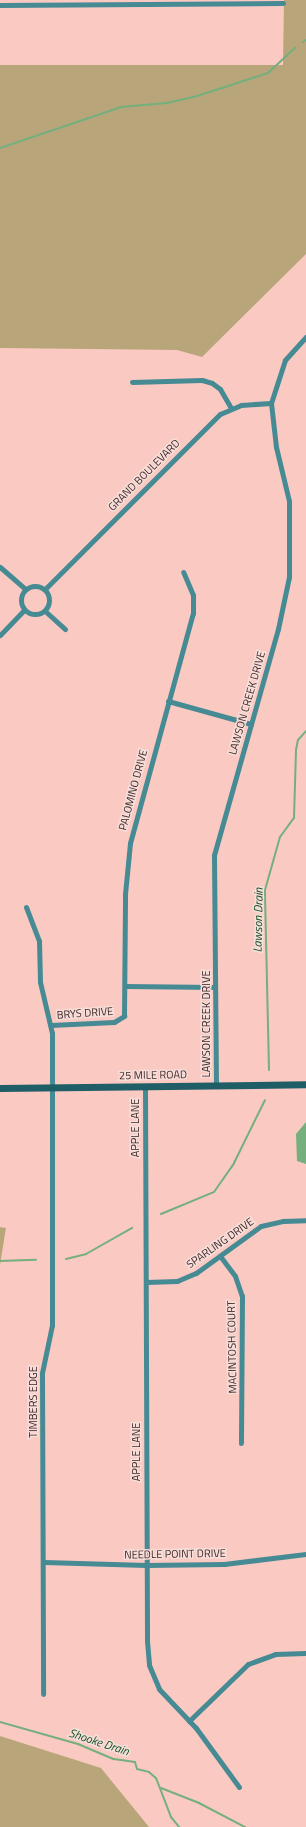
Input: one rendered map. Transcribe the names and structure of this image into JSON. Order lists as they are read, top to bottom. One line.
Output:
{"streets":{"street":["GRAND BOULEVARD","LAWSON CREEK DRIVE","PALOMINO DRIVE","BRYS DRIVE","25 MILE ROAD","APPLE LANE","SPARLING DRIVE","MACINTOSH COURT","TIMBERS EDGE","NEEDLE POINT DRIVE"]},"crossings":[["GRAND BOULEVARD","LAWSON CREEK DRIVE"],["LAWSON CREEK DRIVE","25 MILE ROAD"],["PALOMINO DRIVE","BRYS DRIVE"],["BRYS DRIVE","TIMBERS EDGE"],["25 MILE ROAD","APPLE LANE"],["25 MILE ROAD","TIMBERS EDGE"],["APPLE LANE","SPARLING DRIVE"],["APPLE LANE","NEEDLE POINT DRIVE"],["SPARLING DRIVE","MACINTOSH COURT"],["TIMBERS EDGE","NEEDLE POINT DRIVE"]],"water":["Lawson Drain","Shooke Drain"]}
